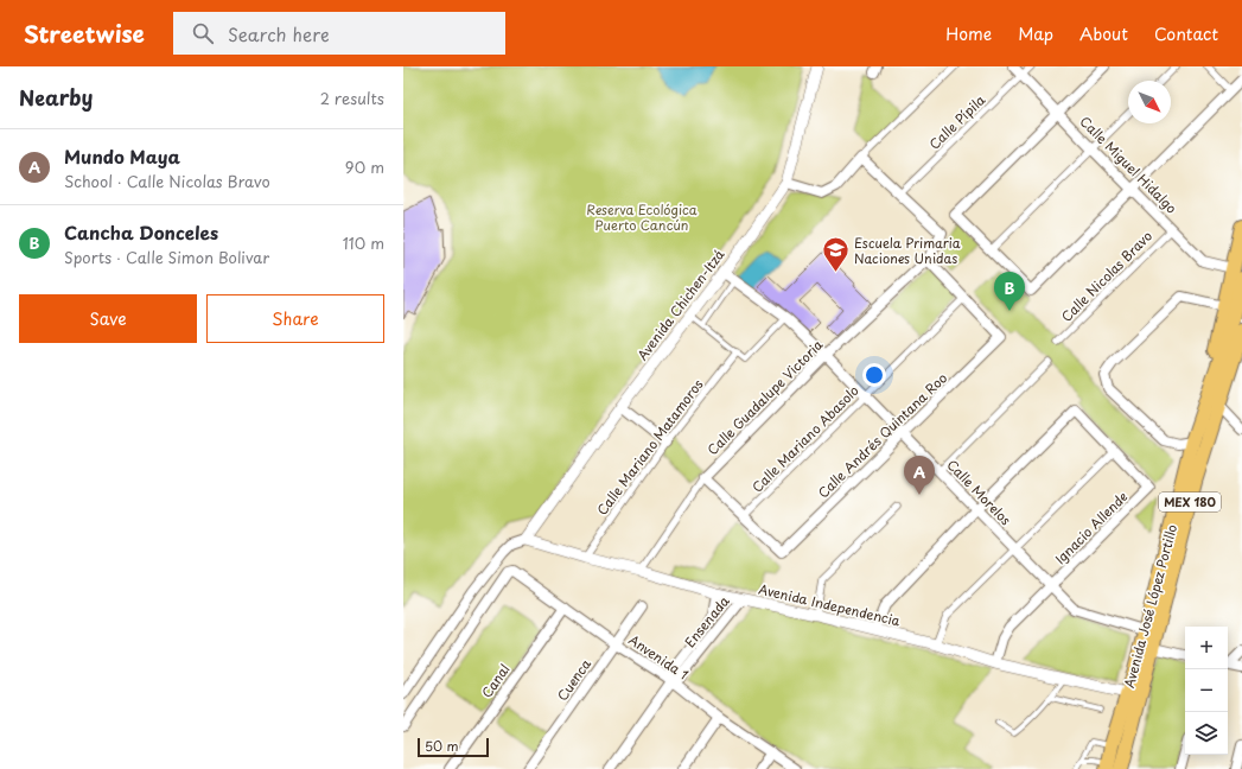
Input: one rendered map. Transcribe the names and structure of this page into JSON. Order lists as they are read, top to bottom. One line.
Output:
{"streets":{"main road":["MEX 180","Avenida José López Portillo"],"street":["Calle Pípila","Calle Miguel Hidalgo","Calle Nicolas Bravo","Avenida Chichen-Itzá","Calle Guadalupe Victoria","Calle Andrés Quintana Roo","Calle Mariano Abasolo","Calle Mariano Matamoros","Calle Morelos","Ignacio Allende","Avenida Independencia","Ensenada","Anvenida 1","Cuenca","Canal"]},"crossings":[["Calle Pípila","Calle Miguel Hidalgo"],["Calle Pípila","Calle Guadalupe Victoria"],["Calle Miguel Hidalgo","Calle Nicolas Bravo"],["Avenida Chichen-Itzá","Calle Morelos"],["Avenida Chichen-Itzá","Avenida Independencia"],["Calle Guadalupe Victoria","Calle Morelos"],["Calle Guadalupe Victoria","Avenida Independencia"],["Calle Andrés Quintana Roo","Calle Mariano Abasolo"],["Calle Andrés Quintana Roo","Calle Morelos"],["Calle Mariano Abasolo","Calle Morelos"],["Calle Mariano Matamoros","Avenida Independencia"],["Calle Morelos","Ignacio Allende"],["Calle Morelos","Avenida José López Portillo"],["Ignacio Allende","Avenida Independencia"],["Avenida Independencia","Avenida José López Portillo"],["Avenida Independencia","Ensenada"],["Ensenada","Anvenida 1"],["Anvenida 1","Cuenca"],["Anvenida 1","Canal"]],"parks":["Reserva Ecológica Puerto Cancún"],"places":{"school or university":["Escuela Primaria Naciones Unidas"]},"scale_bar":"50 m","north":"bottom right","page":{"header":"Streetwise","search":"Search here","nav":["Home","Map","About","Contact"],"heading":["Nearby","2 results"],"list":[{"mark":"A","name":"Mundo Maya","note":"School · Calle Nicolas Bravo","value":"90 m"},{"mark":"B","name":"Cancha Donceles","note":"Sports · Calle Simon Bolivar","value":"110 m"}],"pins":["B","A"],"buttons":["Save","Share"],"map_buttons":["+","−"],"scale":"50 m"}}
